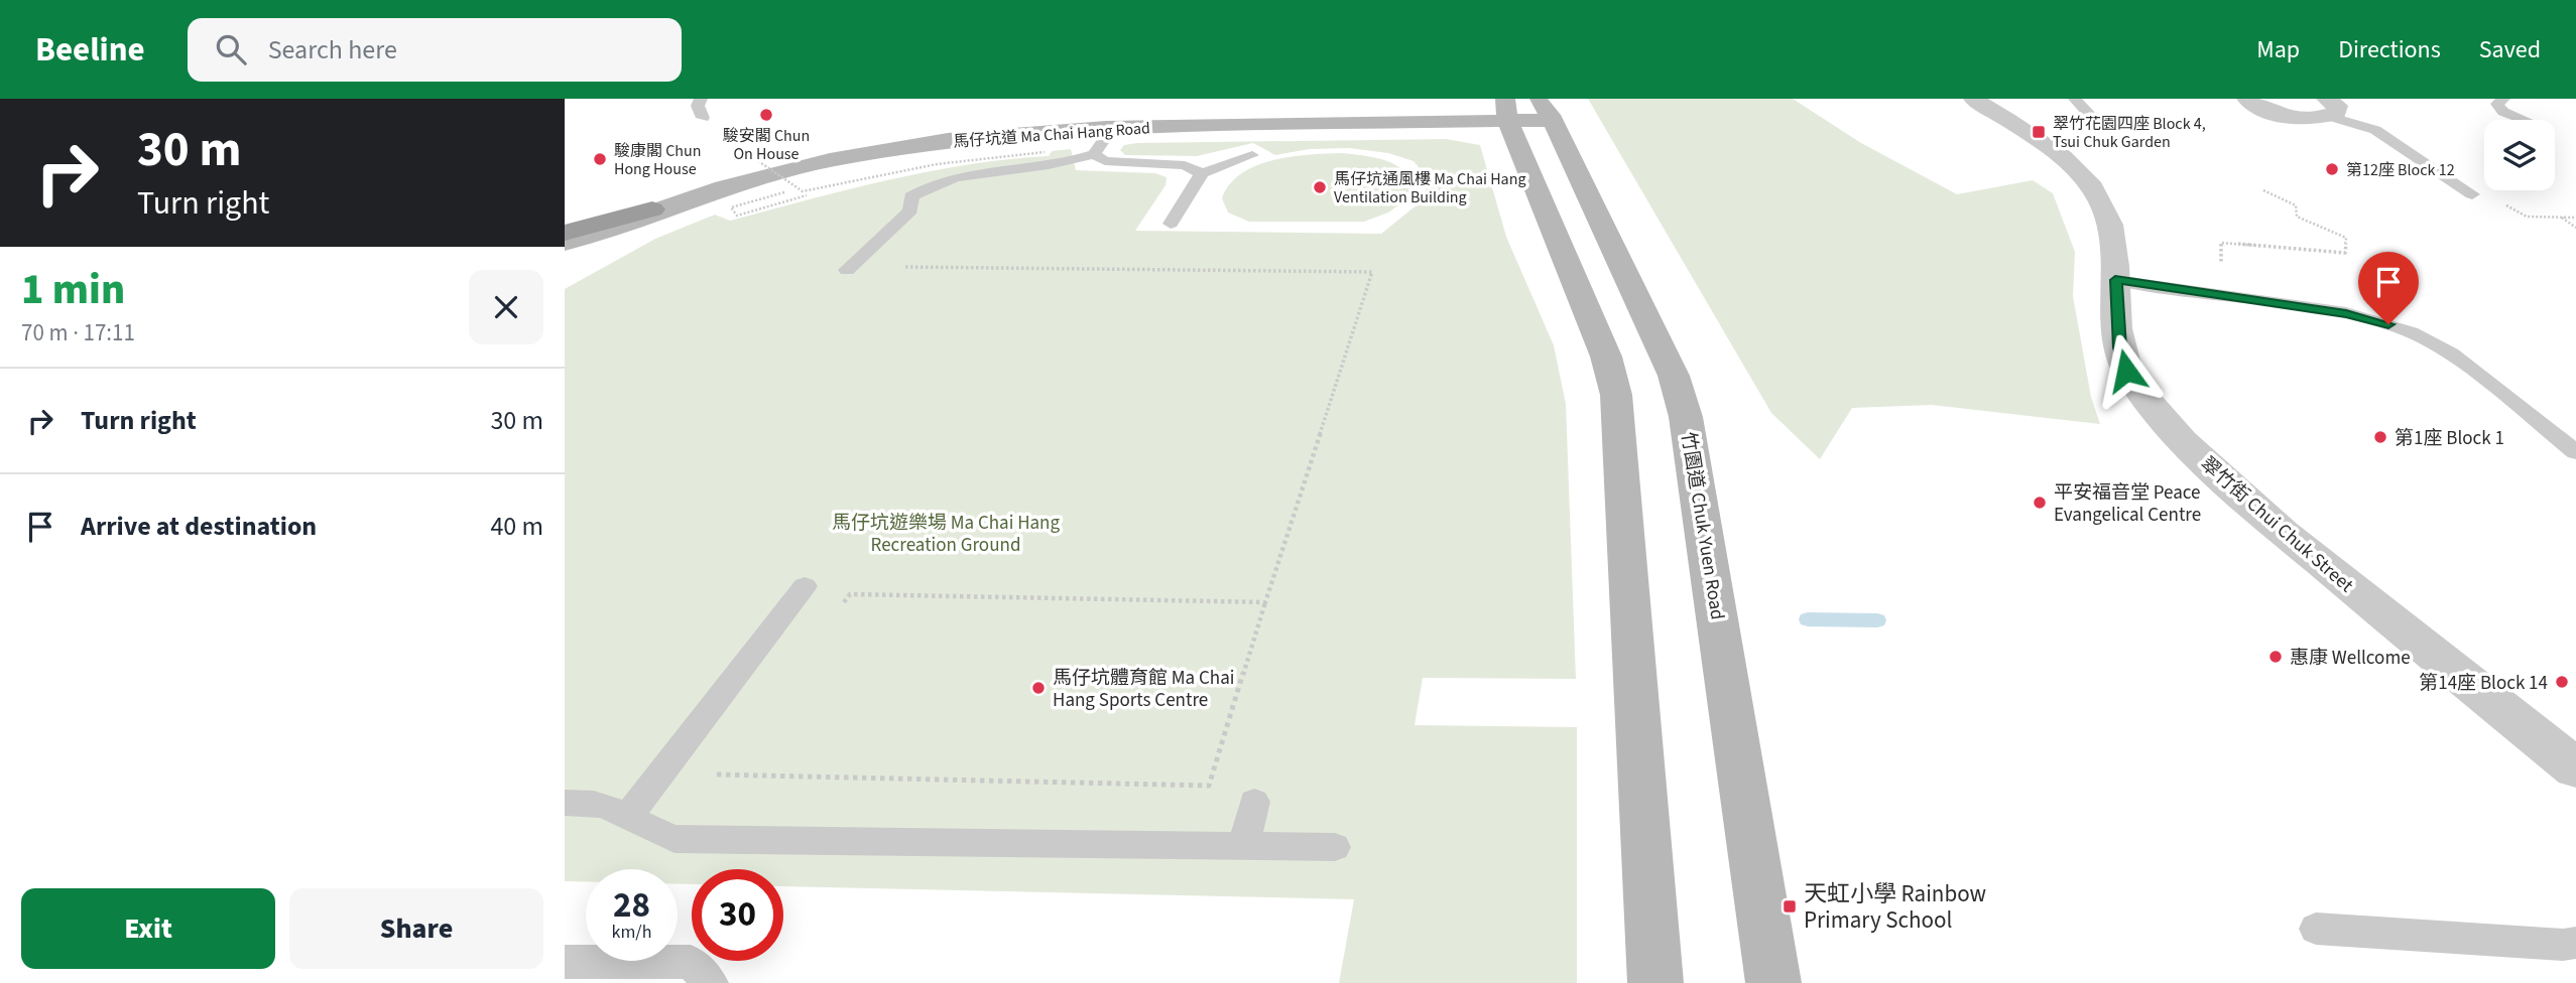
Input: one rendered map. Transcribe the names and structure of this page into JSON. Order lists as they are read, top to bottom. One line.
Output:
{"streets":{"main road":["馬仔坑道 Ma Chai Hang Road","竹園道 Chuk Yuen Road"],"street":["翠竹街 Chui Chuk Street"]},"crossings":[["馬仔坑道 Ma Chai Hang Road","竹園道 Chuk Yuen Road"]],"parks":["馬仔坑遊樂場 Ma Chai Hang Recreation Ground"],"places":{"other":["駿安閣 Chun On House","駿康閣 Chun Hong House","第12座 Block 12","馬仔坑通風樓 Ma Chai Hang Ventilation Building","第1座 Block 1","平安福音堂 Peace Evangelical Centre","惠康 Wellcome","第14座 Block 14","馬仔坑體育館 Ma Chai Hang Sports Centre"],"transit":["翠竹花園四座 Block 4, Tsui Chuk Garden","天虹小學 Rainbow Primary School"]},"page":{"header":"Beeline","search":"Search here","nav":["Map","Directions","Saved"],"turn":["30 m","Turn right"],"heading":["1 min","70 m · 17:11"],"list":[{"name":"Turn right","value":"30 m"},{"name":"Arrive at destination","value":"40 m"}],"speed":"28 km/h","limit":"30","buttons":["Exit","Share"]}}
